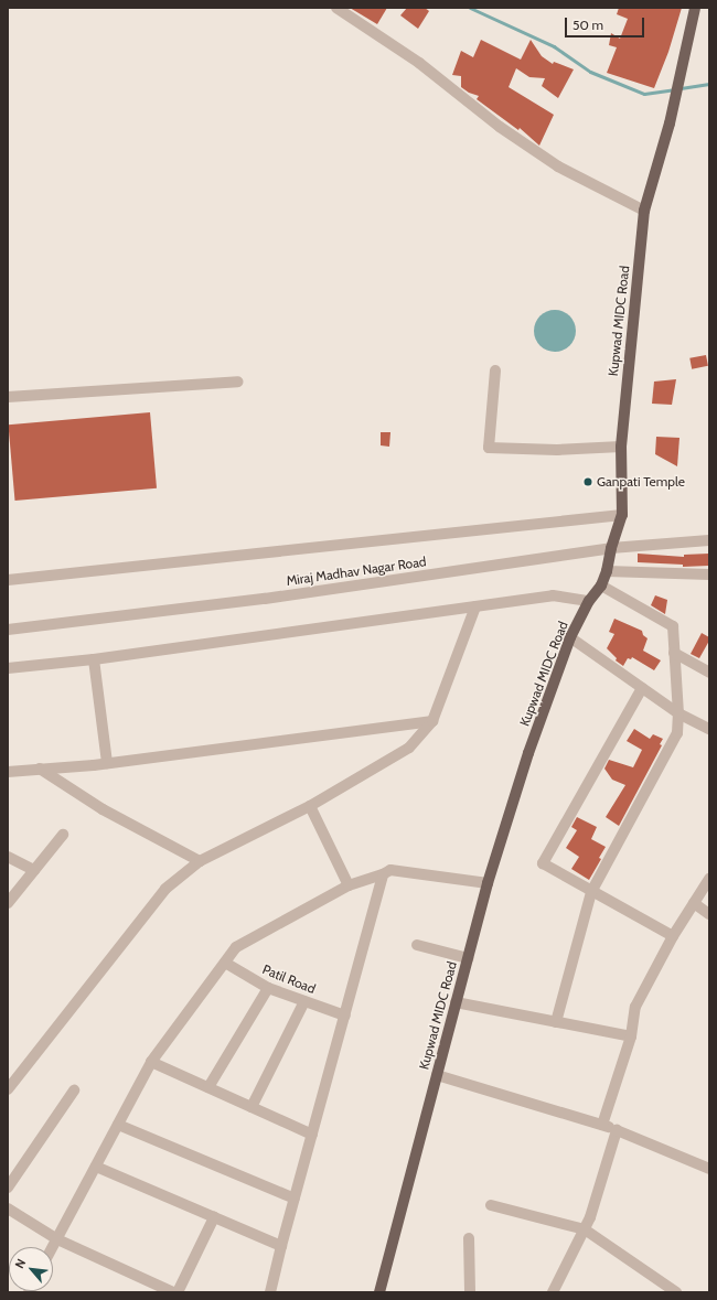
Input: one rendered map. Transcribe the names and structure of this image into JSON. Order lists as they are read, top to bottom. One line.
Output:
{"streets":{"main road":["Kupwad MIDC Road"],"street":["Miraj Madhav Nagar Road","Patil Road"]},"crossings":[["Kupwad MIDC Road","Miraj Madhav Nagar Road"]],"places":["Ganpati Temple"],"scale_bar":"50 m","north":"top left"}
